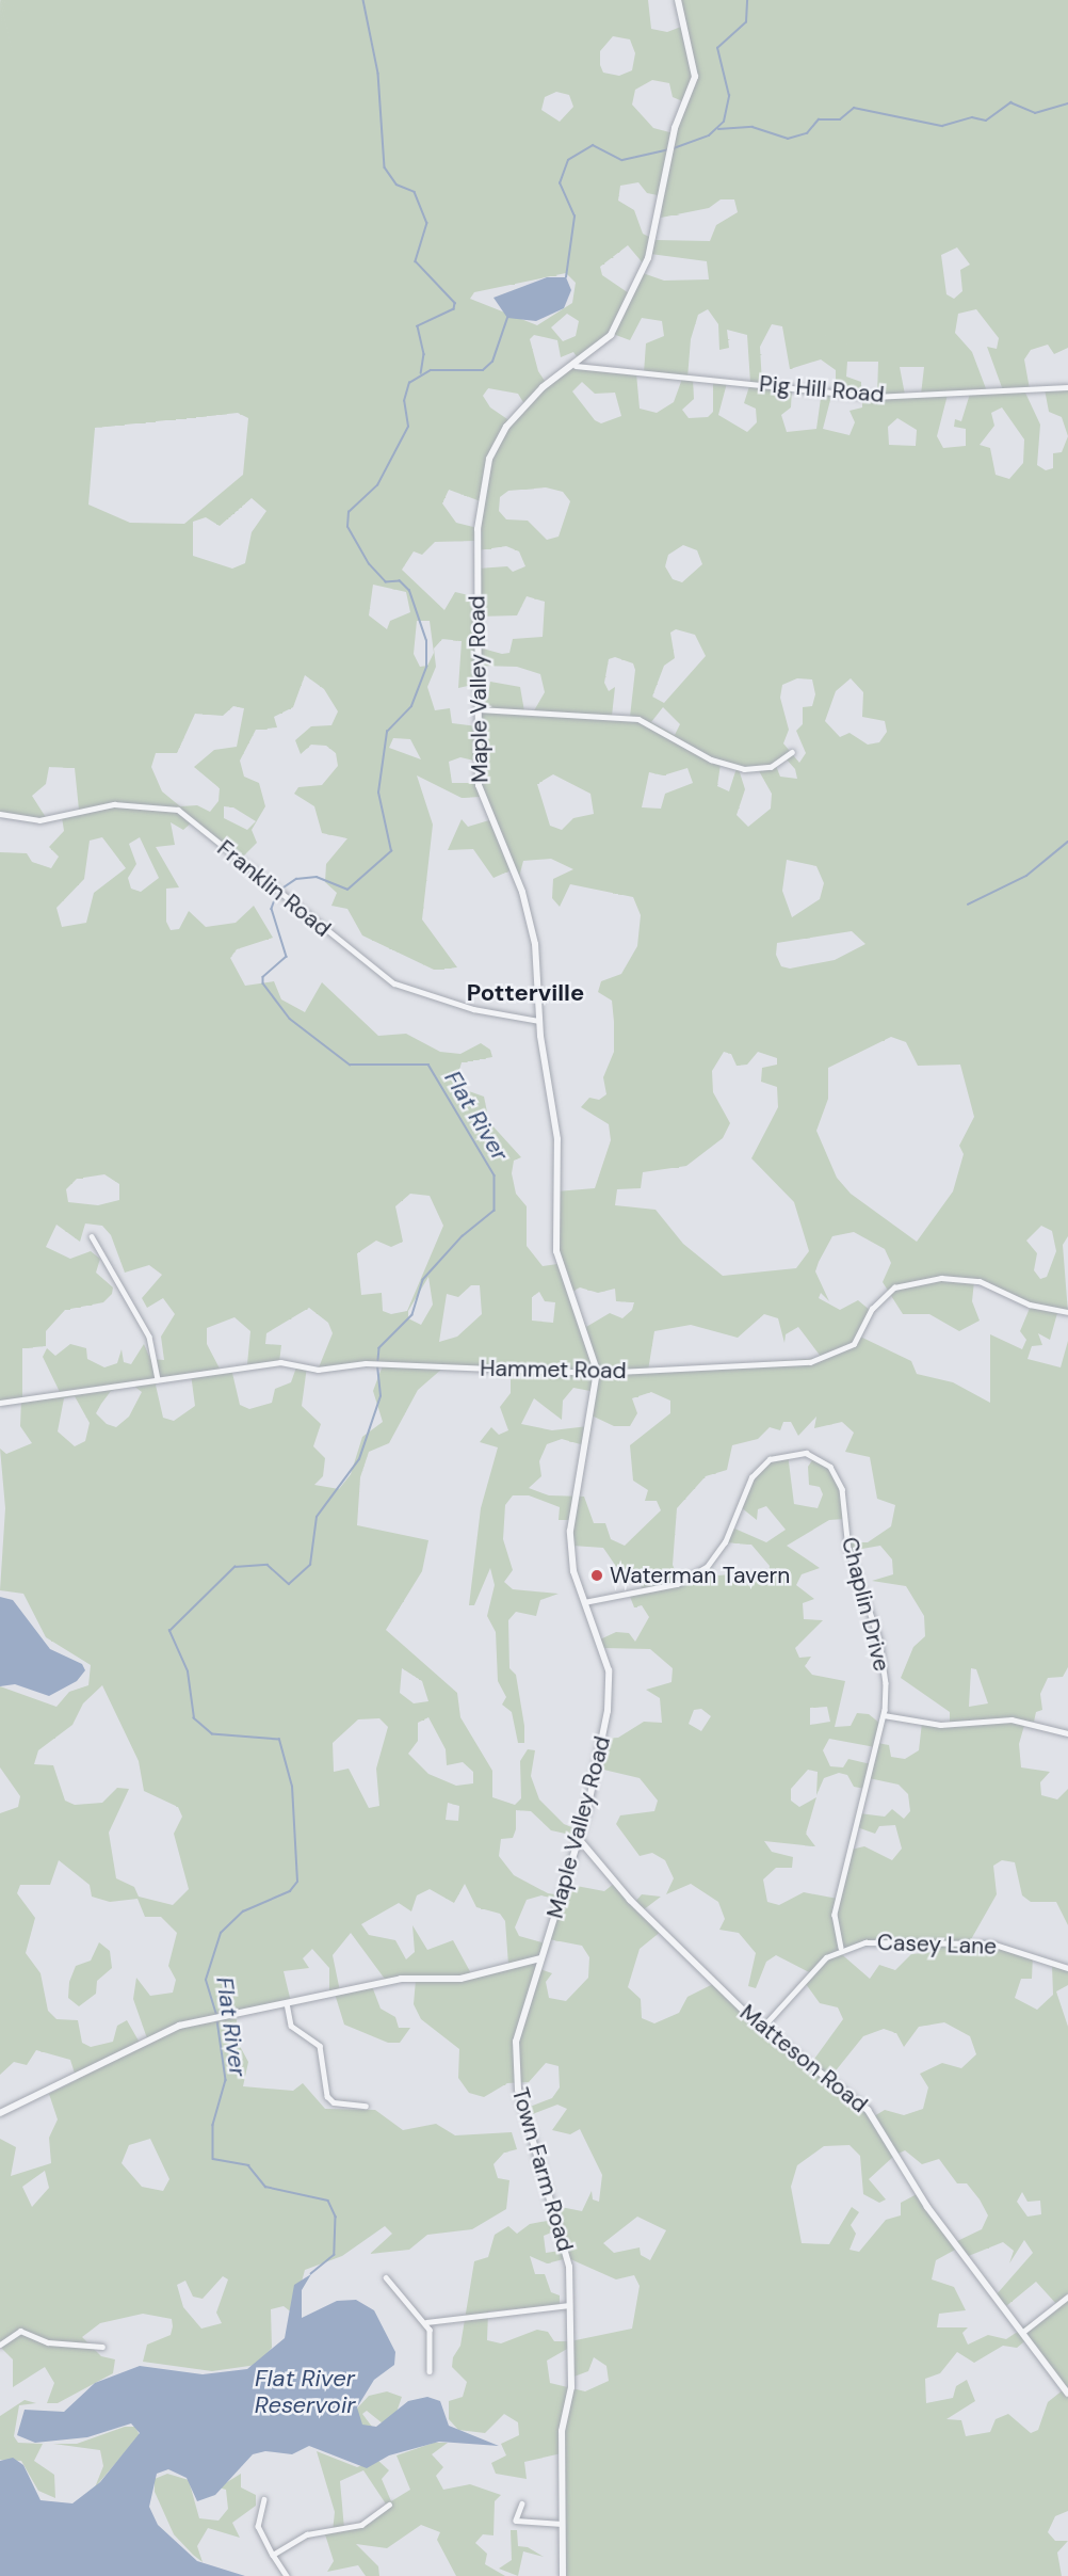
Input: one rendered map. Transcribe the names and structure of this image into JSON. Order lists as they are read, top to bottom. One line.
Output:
{"streets":{"street":["Pig Hill Road","Maple Valley Road","Franklin Road","Hammet Road","Chaplin Drive","Casey Lane","Matteson Road","Town Farm Road"]},"crossings":[["Pig Hill Road","Maple Valley Road"],["Maple Valley Road","Franklin Road"],["Maple Valley Road","Hammet Road"],["Maple Valley Road","Chaplin Drive"],["Maple Valley Road","Matteson Road"],["Maple Valley Road","Town Farm Road"],["Chaplin Drive","Casey Lane"]],"districts":["Potterville"],"water":["Flat River","Flat River Reservoir"],"places":["Waterman Tavern"]}
